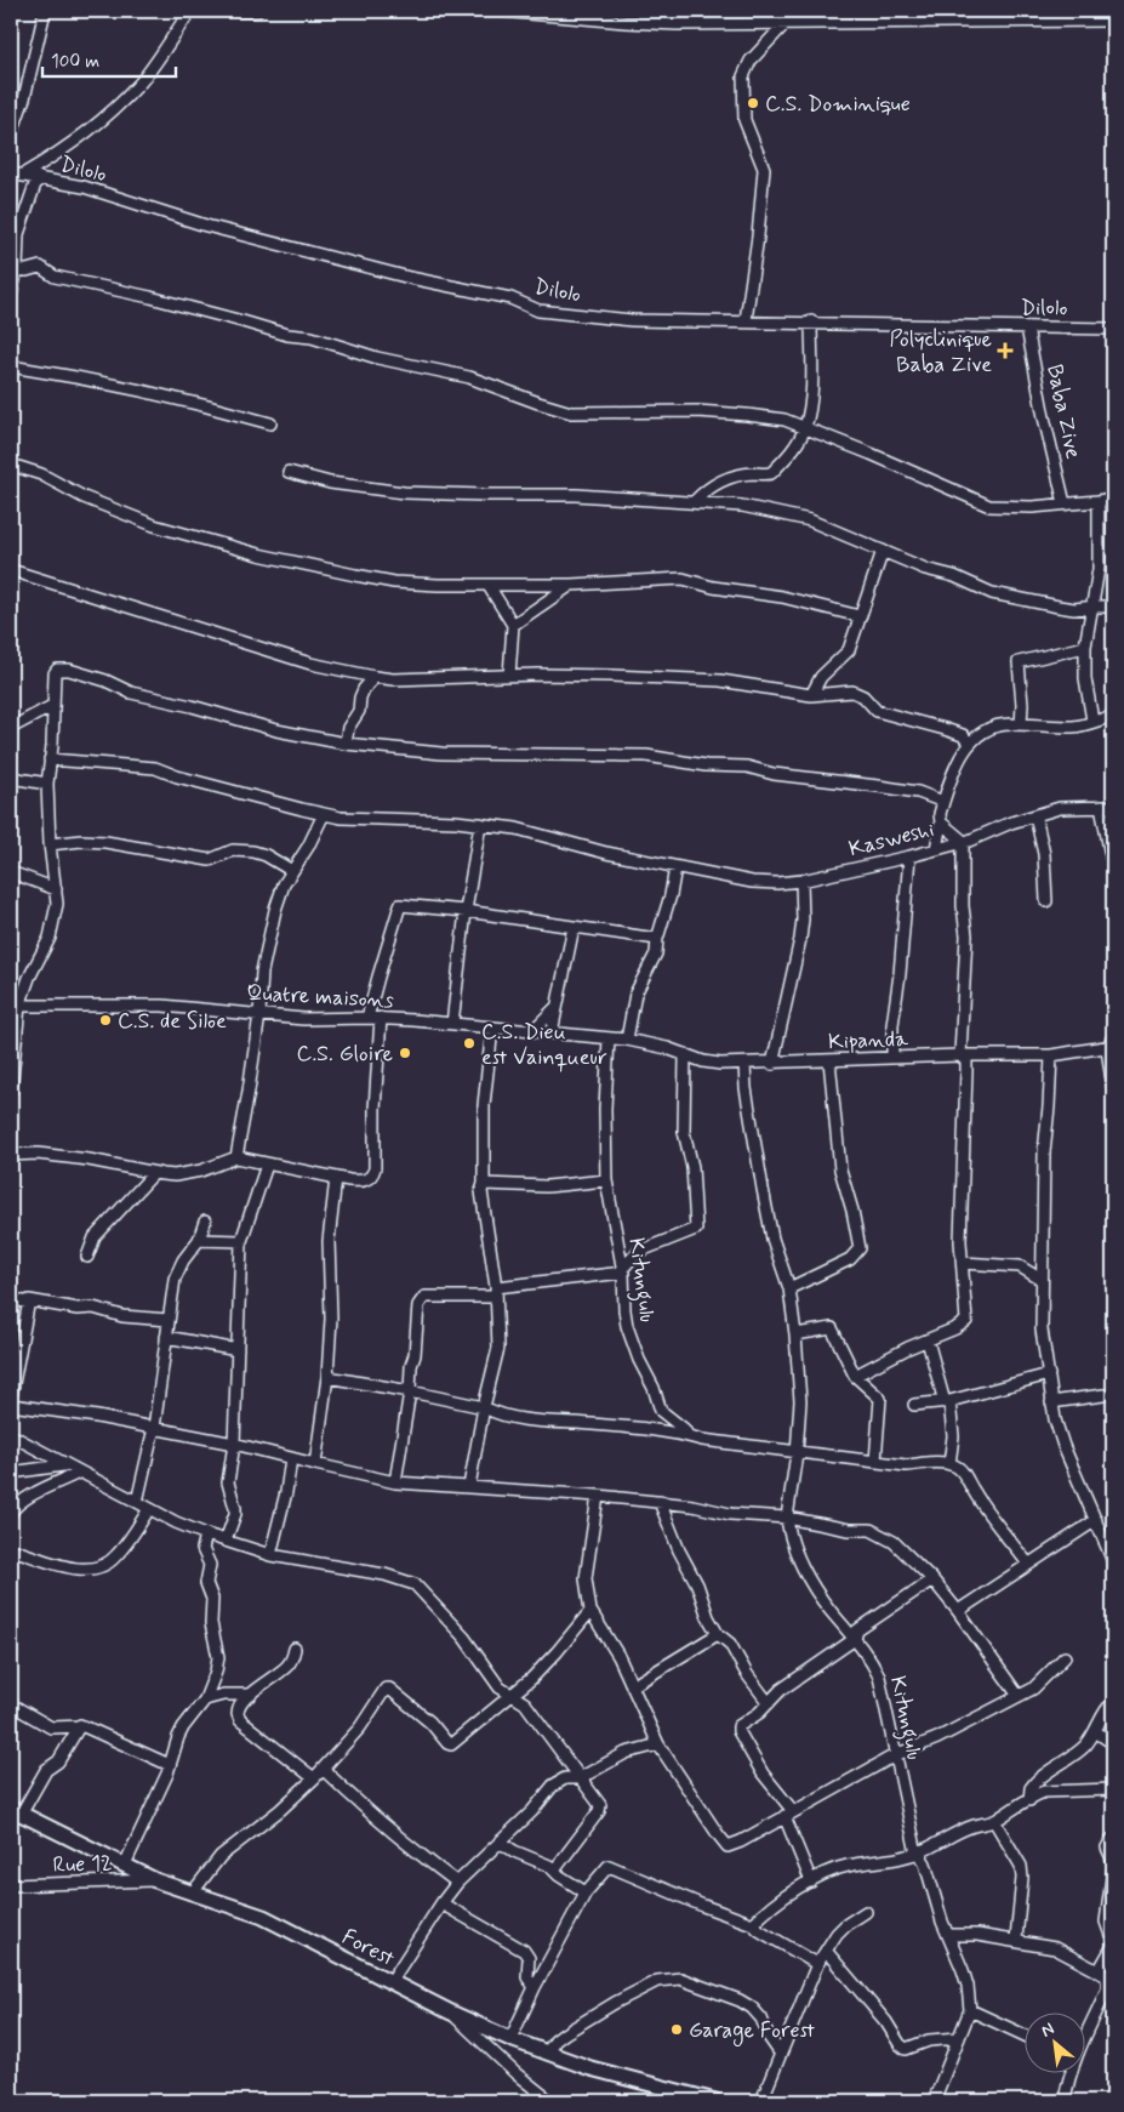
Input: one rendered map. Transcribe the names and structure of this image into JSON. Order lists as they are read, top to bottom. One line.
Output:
{"streets":{"street":["Dilolo","Baba Zive","Kasweshi","Quatre maisons","Kipanda","Kitungulu","Rue 12","Forest"]},"crossings":[["Dilolo","Baba Zive"],["Quatre maisons","Kipanda"],["Quatre maisons","Kitungulu"],["Rue 12","Forest"]],"places":{"other":["C.S. Dominique","C.S. de Siloe","C.S. Dieu est Vainqueur","C.S. Gloire","Garage Forest"],"health":["Polyclinique Baba Zive"]},"scale_bar":"100 m","north":"top left"}
